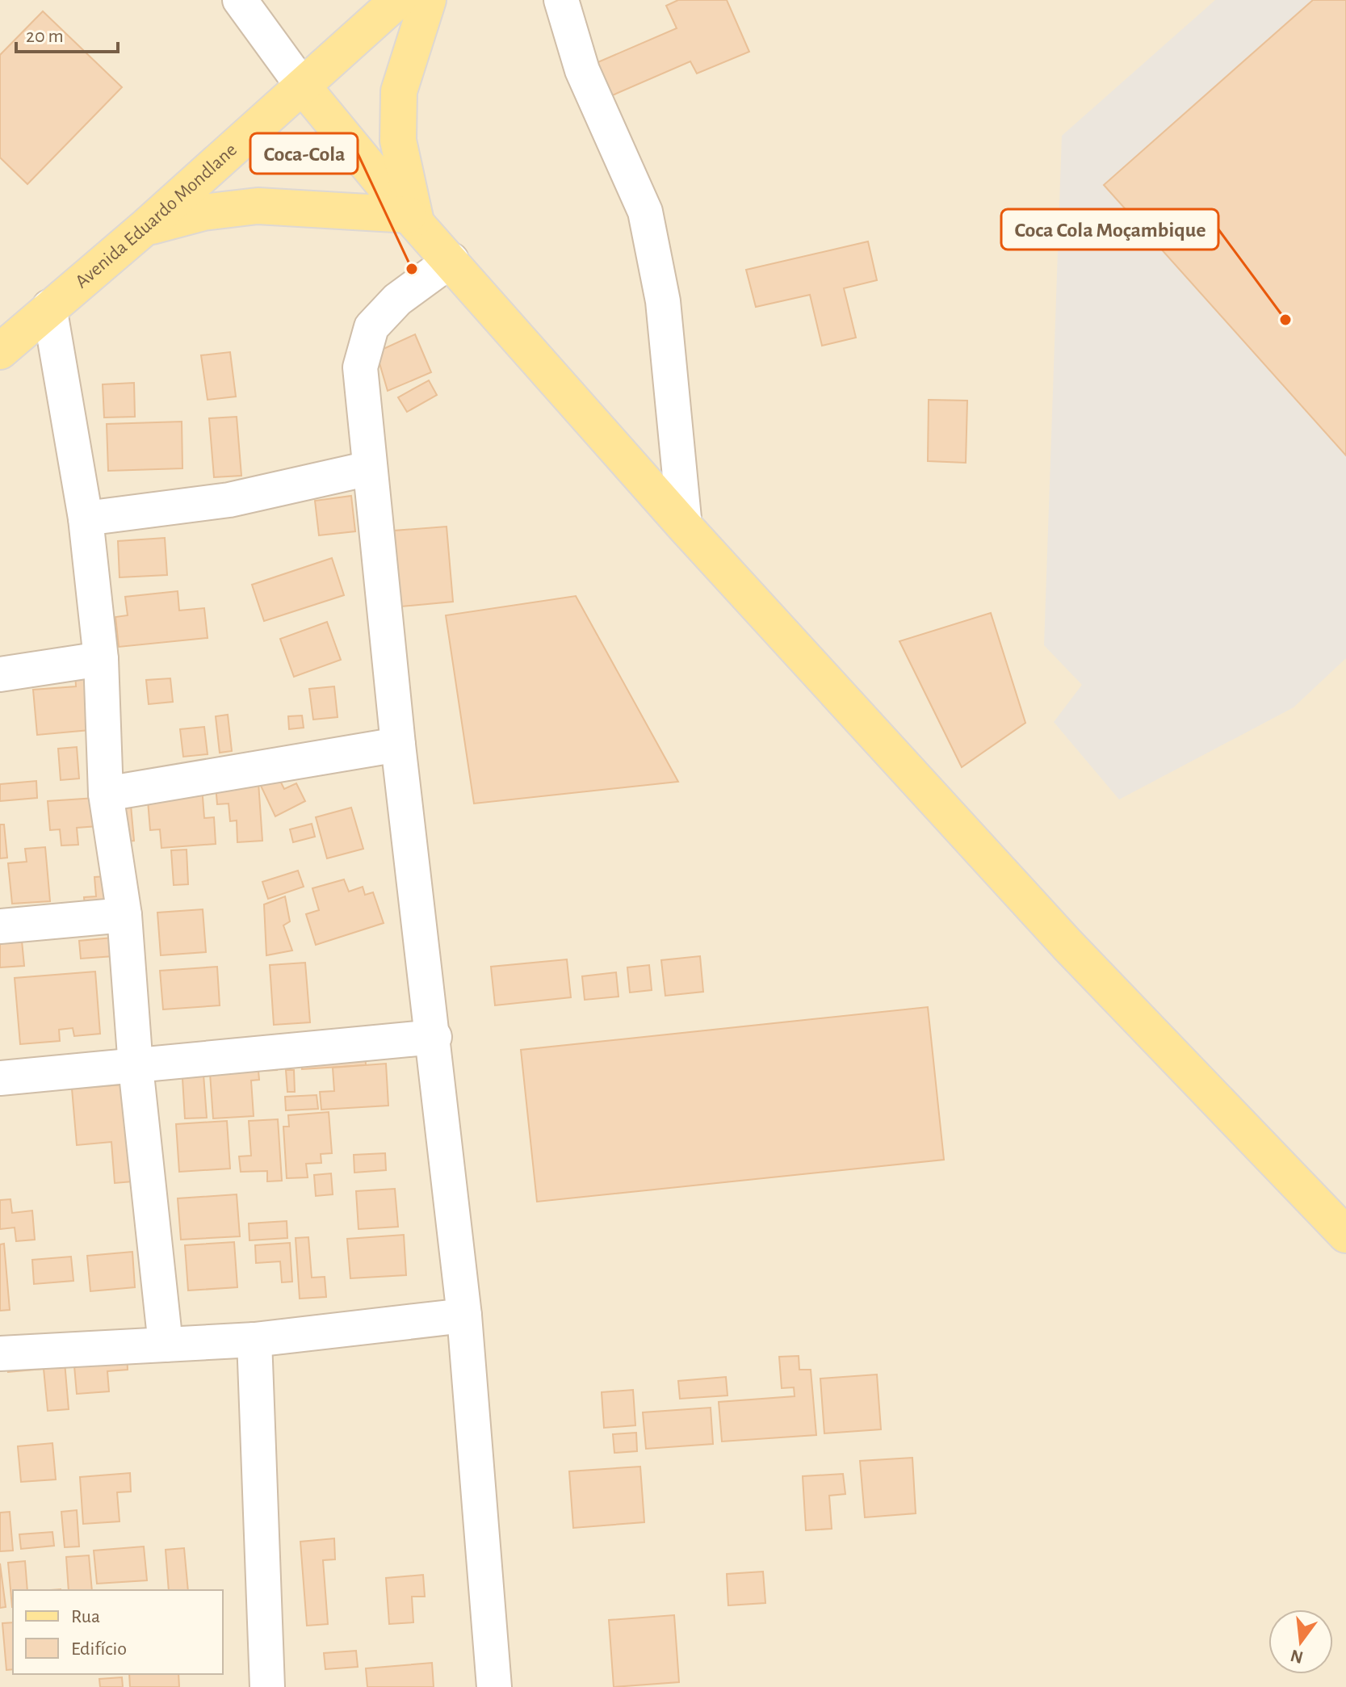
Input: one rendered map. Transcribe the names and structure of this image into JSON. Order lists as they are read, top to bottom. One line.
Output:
{"streets":{"main road":["Avenida Eduardo Mondlane"]},"places":["Coca-Cola","Coca Cola Moçambique"],"legend":["Rua","Edifício"],"scale_bar":"20 m","north":"bottom"}
